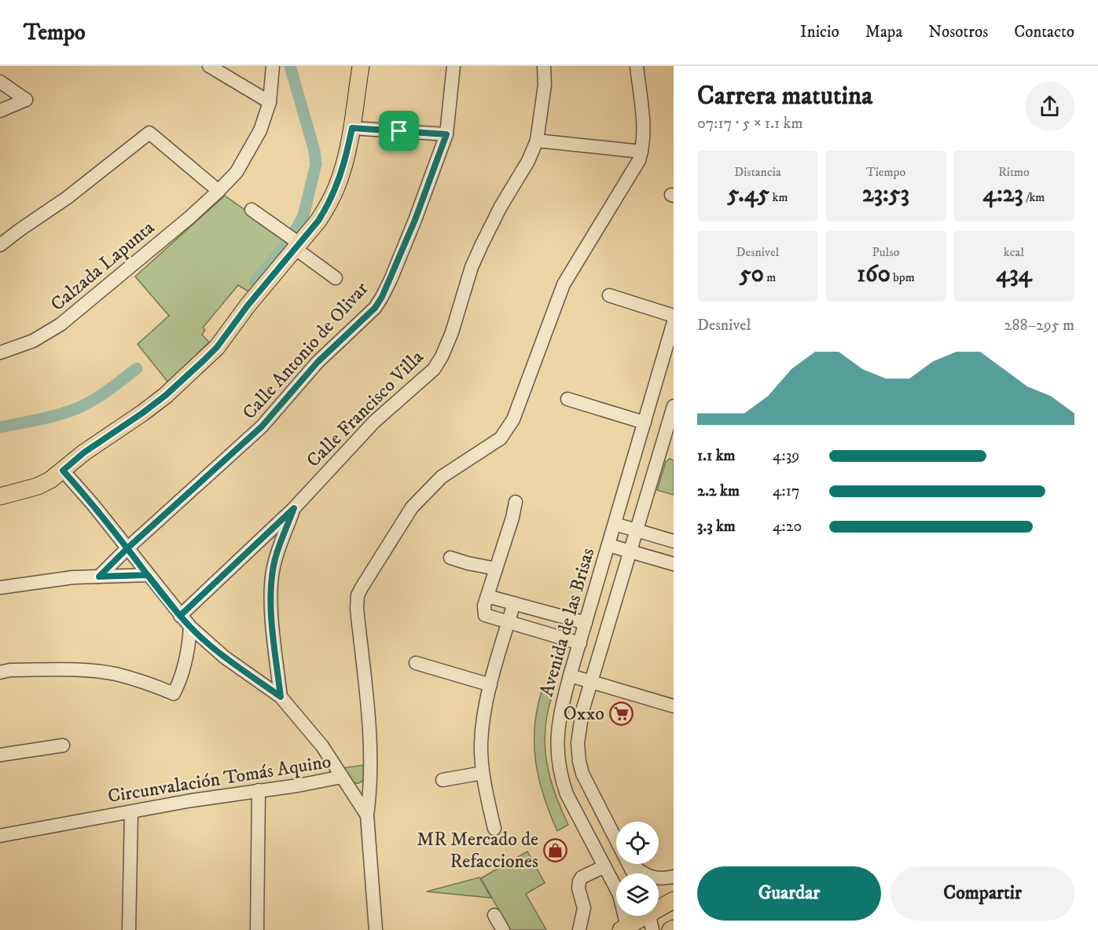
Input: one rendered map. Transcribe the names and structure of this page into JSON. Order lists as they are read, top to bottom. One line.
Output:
{"streets":{"street":["Calzada Lapunta","Calle Antonio de Olivar","Calle Francisco Villa","Avenida de las Brisas","Circunvalación Tomás Aquino"]},"places":{"supermarket":["Oxxo"],"shop":["MR Mercado de Refacciones"]},"page":{"header":"Tempo","nav":["Inicio","Mapa","Nosotros","Contacto"],"heading":["Carrera matutina","07:17 · 5 × 1.1 km"],"stats":[["Distancia","5.45 km"],["Tiempo","23:53"],["Ritmo","4:23 /km"],["Desnivel","50 m"],["Pulso","160 bpm"],["kcal","434"]],"chart":["Desnivel","288–295 m"],"list":[{"name":"1.1 km","note":"4:39"},{"name":"2.2 km","note":"4:17"},{"name":"3.3 km","note":"4:20"}],"buttons":["Guardar","Compartir"]}}
